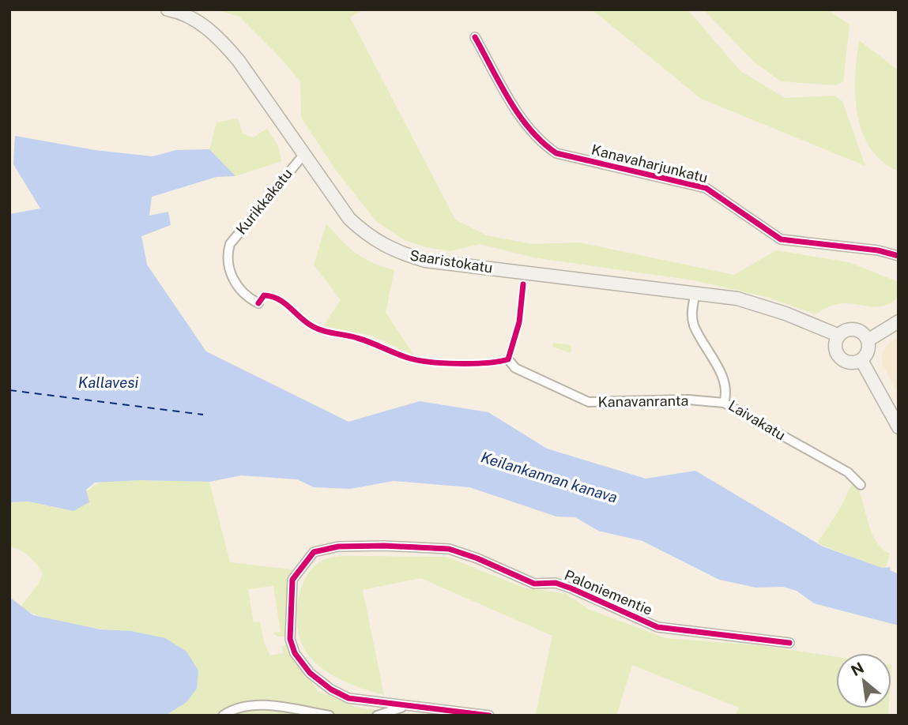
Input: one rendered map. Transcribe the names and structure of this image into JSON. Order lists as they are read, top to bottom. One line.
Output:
{"streets":{"main road":["Saaristokatu"],"street":["Kanavaharjunkatu","Kurikkakatu","Kanavanranta","Laivakatu","Paloniementie"]},"crossings":[["Kurikkakatu","Saaristokatu"],["Saaristokatu","Laivakatu"],["Kanavanranta","Laivakatu"]],"water":["Kallavesi","Keilankannan kanava"],"north":"top left"}
